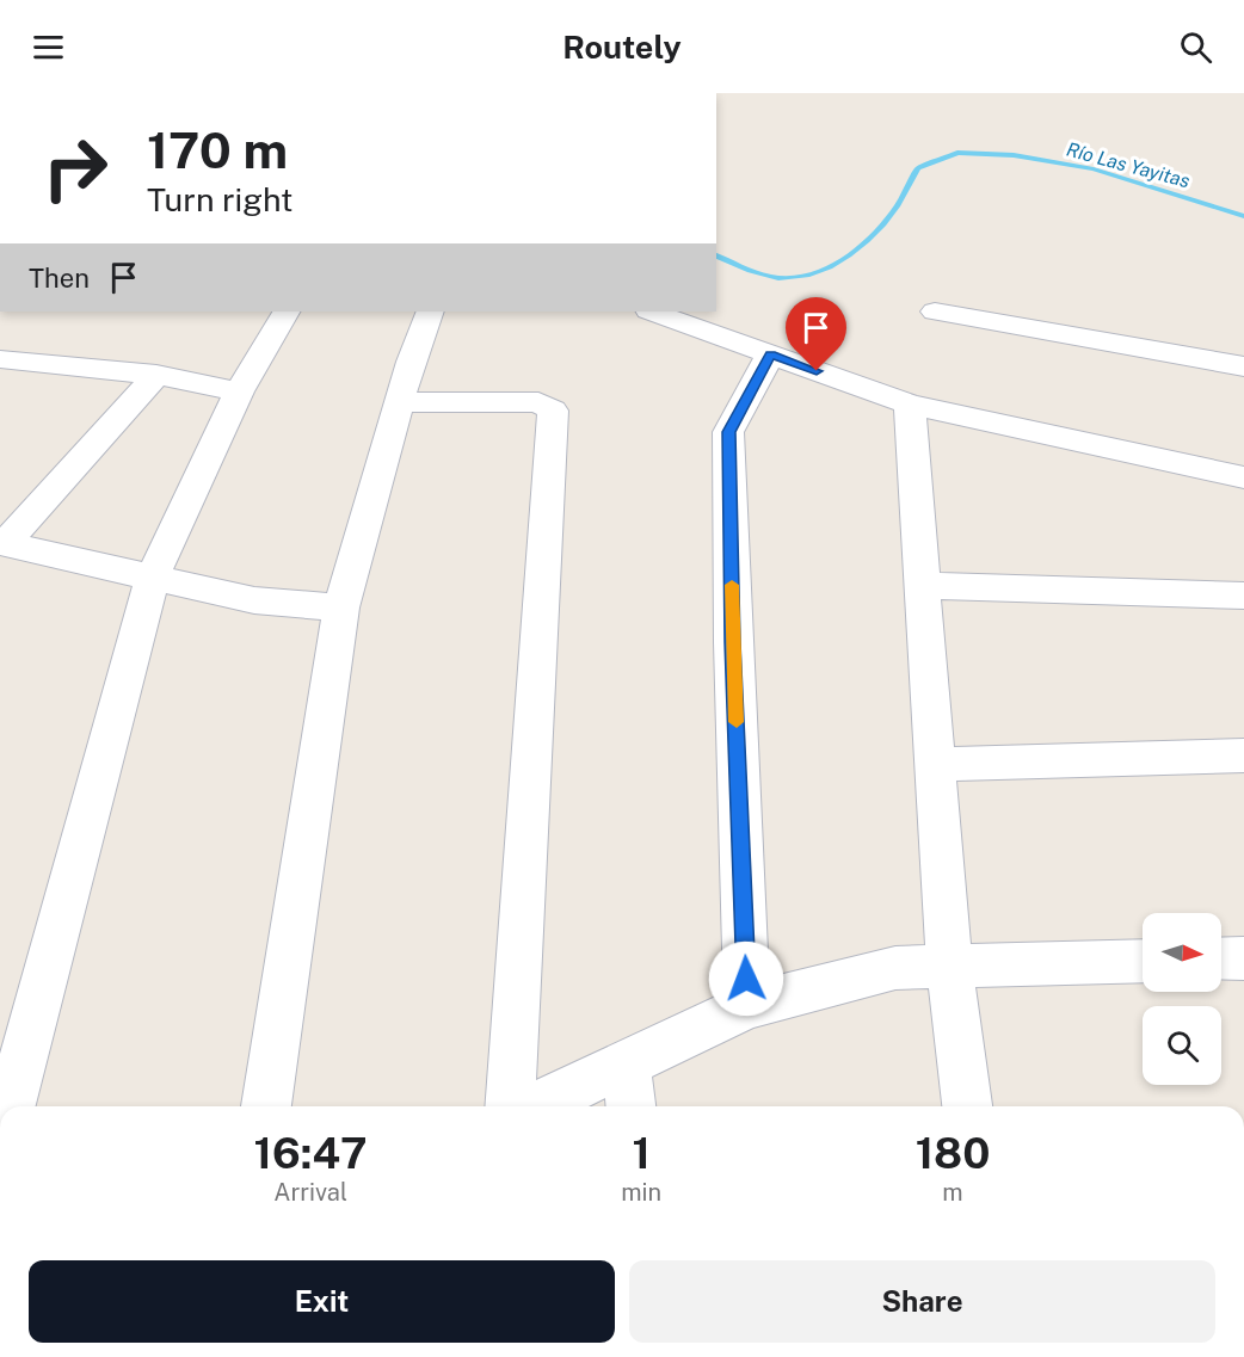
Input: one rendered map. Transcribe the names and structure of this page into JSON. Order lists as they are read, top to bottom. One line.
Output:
{"water":["Río Las Yayitas"],"north":"right","page":{"header":"Routely","turn":["170 m","Turn right"],"then":"Then","eta":["16:47","Arrival","1","min","180","m"],"buttons":["Exit","Share"]}}
